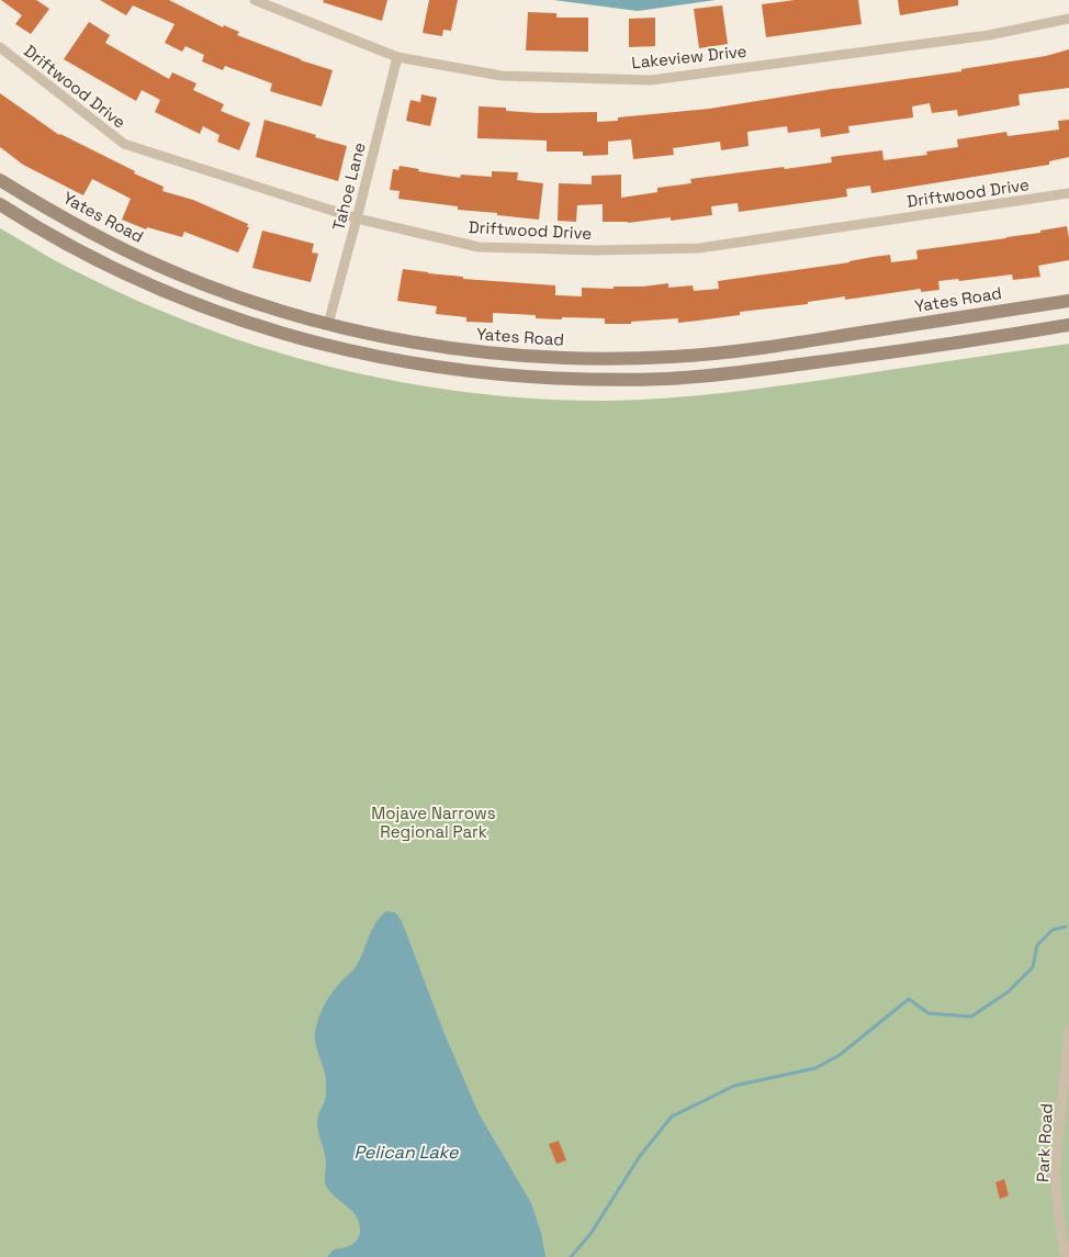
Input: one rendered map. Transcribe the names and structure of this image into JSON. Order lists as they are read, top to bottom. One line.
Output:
{"streets":{"main road":["Yates Road"],"street":["Lakeview Drive","Driftwood Drive","Tahoe Lane","Park Road"]},"crossings":[["Lakeview Drive","Tahoe Lane"],["Driftwood Drive","Tahoe Lane"],["Tahoe Lane","Yates Road"]],"water":["Pelican Lake"],"parks":["Mojave Narrows Regional Park"]}
